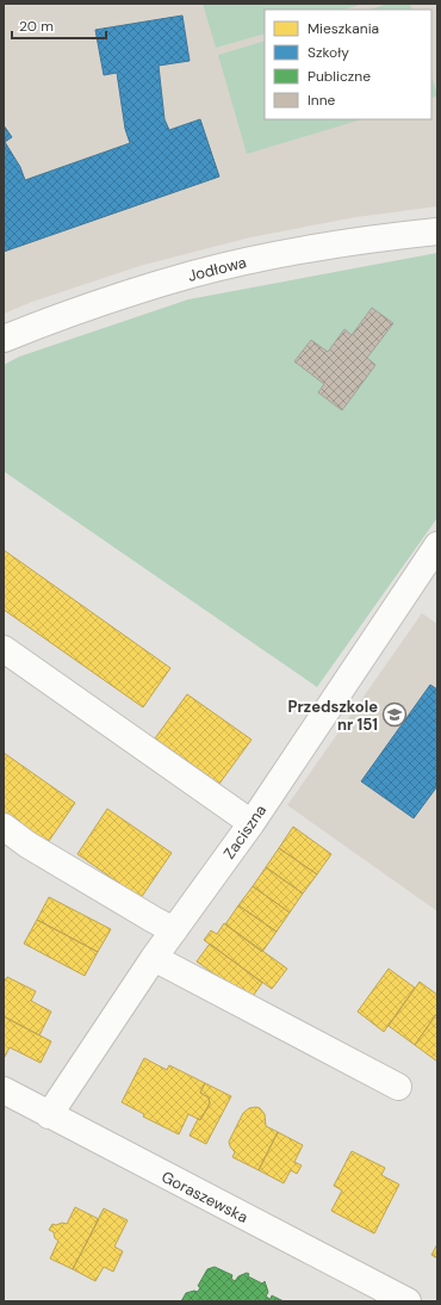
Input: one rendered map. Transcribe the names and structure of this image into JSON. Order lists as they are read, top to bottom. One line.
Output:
{"streets":{"street":["Jodłowa","Zaciszna","Goraszewska"]},"crossings":[["Zaciszna","Goraszewska"]],"places":{"school or university":["Przedszkole nr 151"]},"legend":["Mieszkania","Szkoły","Publiczne","Inne"],"scale_bar":"20 m"}
